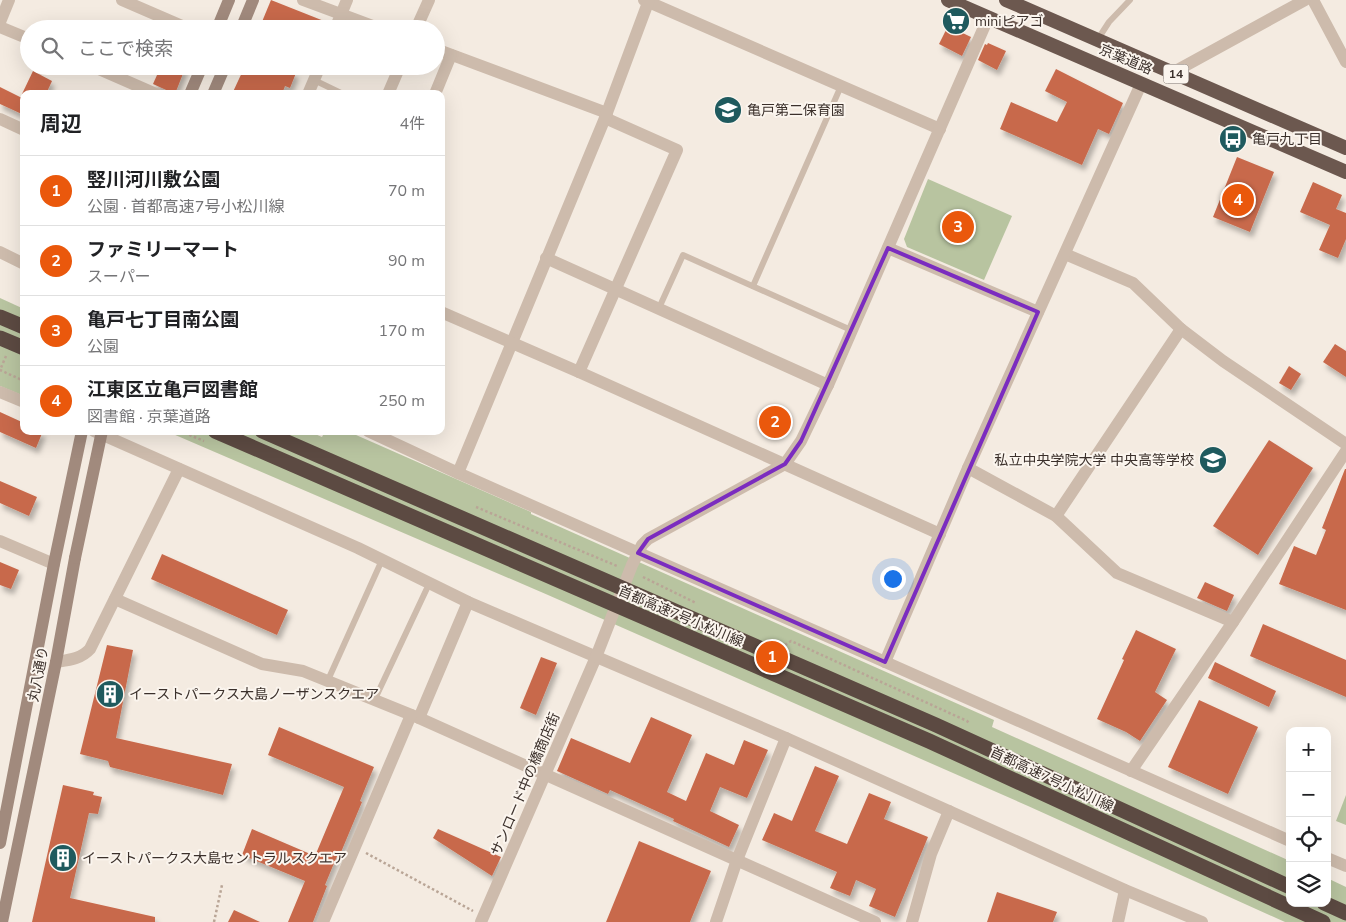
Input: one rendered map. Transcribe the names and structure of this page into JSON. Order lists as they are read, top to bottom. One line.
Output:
{"streets":{"highway":["京葉道路","14","首都高速7号小松川線"],"main road":["丸八通り"],"street":["サンロード中の橋商店街"]},"places":{"supermarket":["miniピアゴ"],"school or university":["亀戸第二保育園","私立中央学院大学 中央高等学校"],"bus stop":["亀戸九丁目"],"building":["イーストパークス大島ノーザンスクエア","イーストパークス大島セントラルスクエア"]},"page":{"search":"ここで検索","heading":["周辺","4件"],"list":[{"mark":"1","name":"竪川河川敷公園","note":"公園 · 首都高速7号小松川線","value":"70 m"},{"mark":"2","name":"ファミリーマート","note":"スーパー","value":"90 m"},{"mark":"3","name":"亀戸七丁目南公園","note":"公園","value":"170 m"},{"mark":"4","name":"江東区立亀戸図書館","note":"図書館 · 京葉道路","value":"250 m"}],"pins":["4","3","2","1"],"map_buttons":["+","−"]}}
